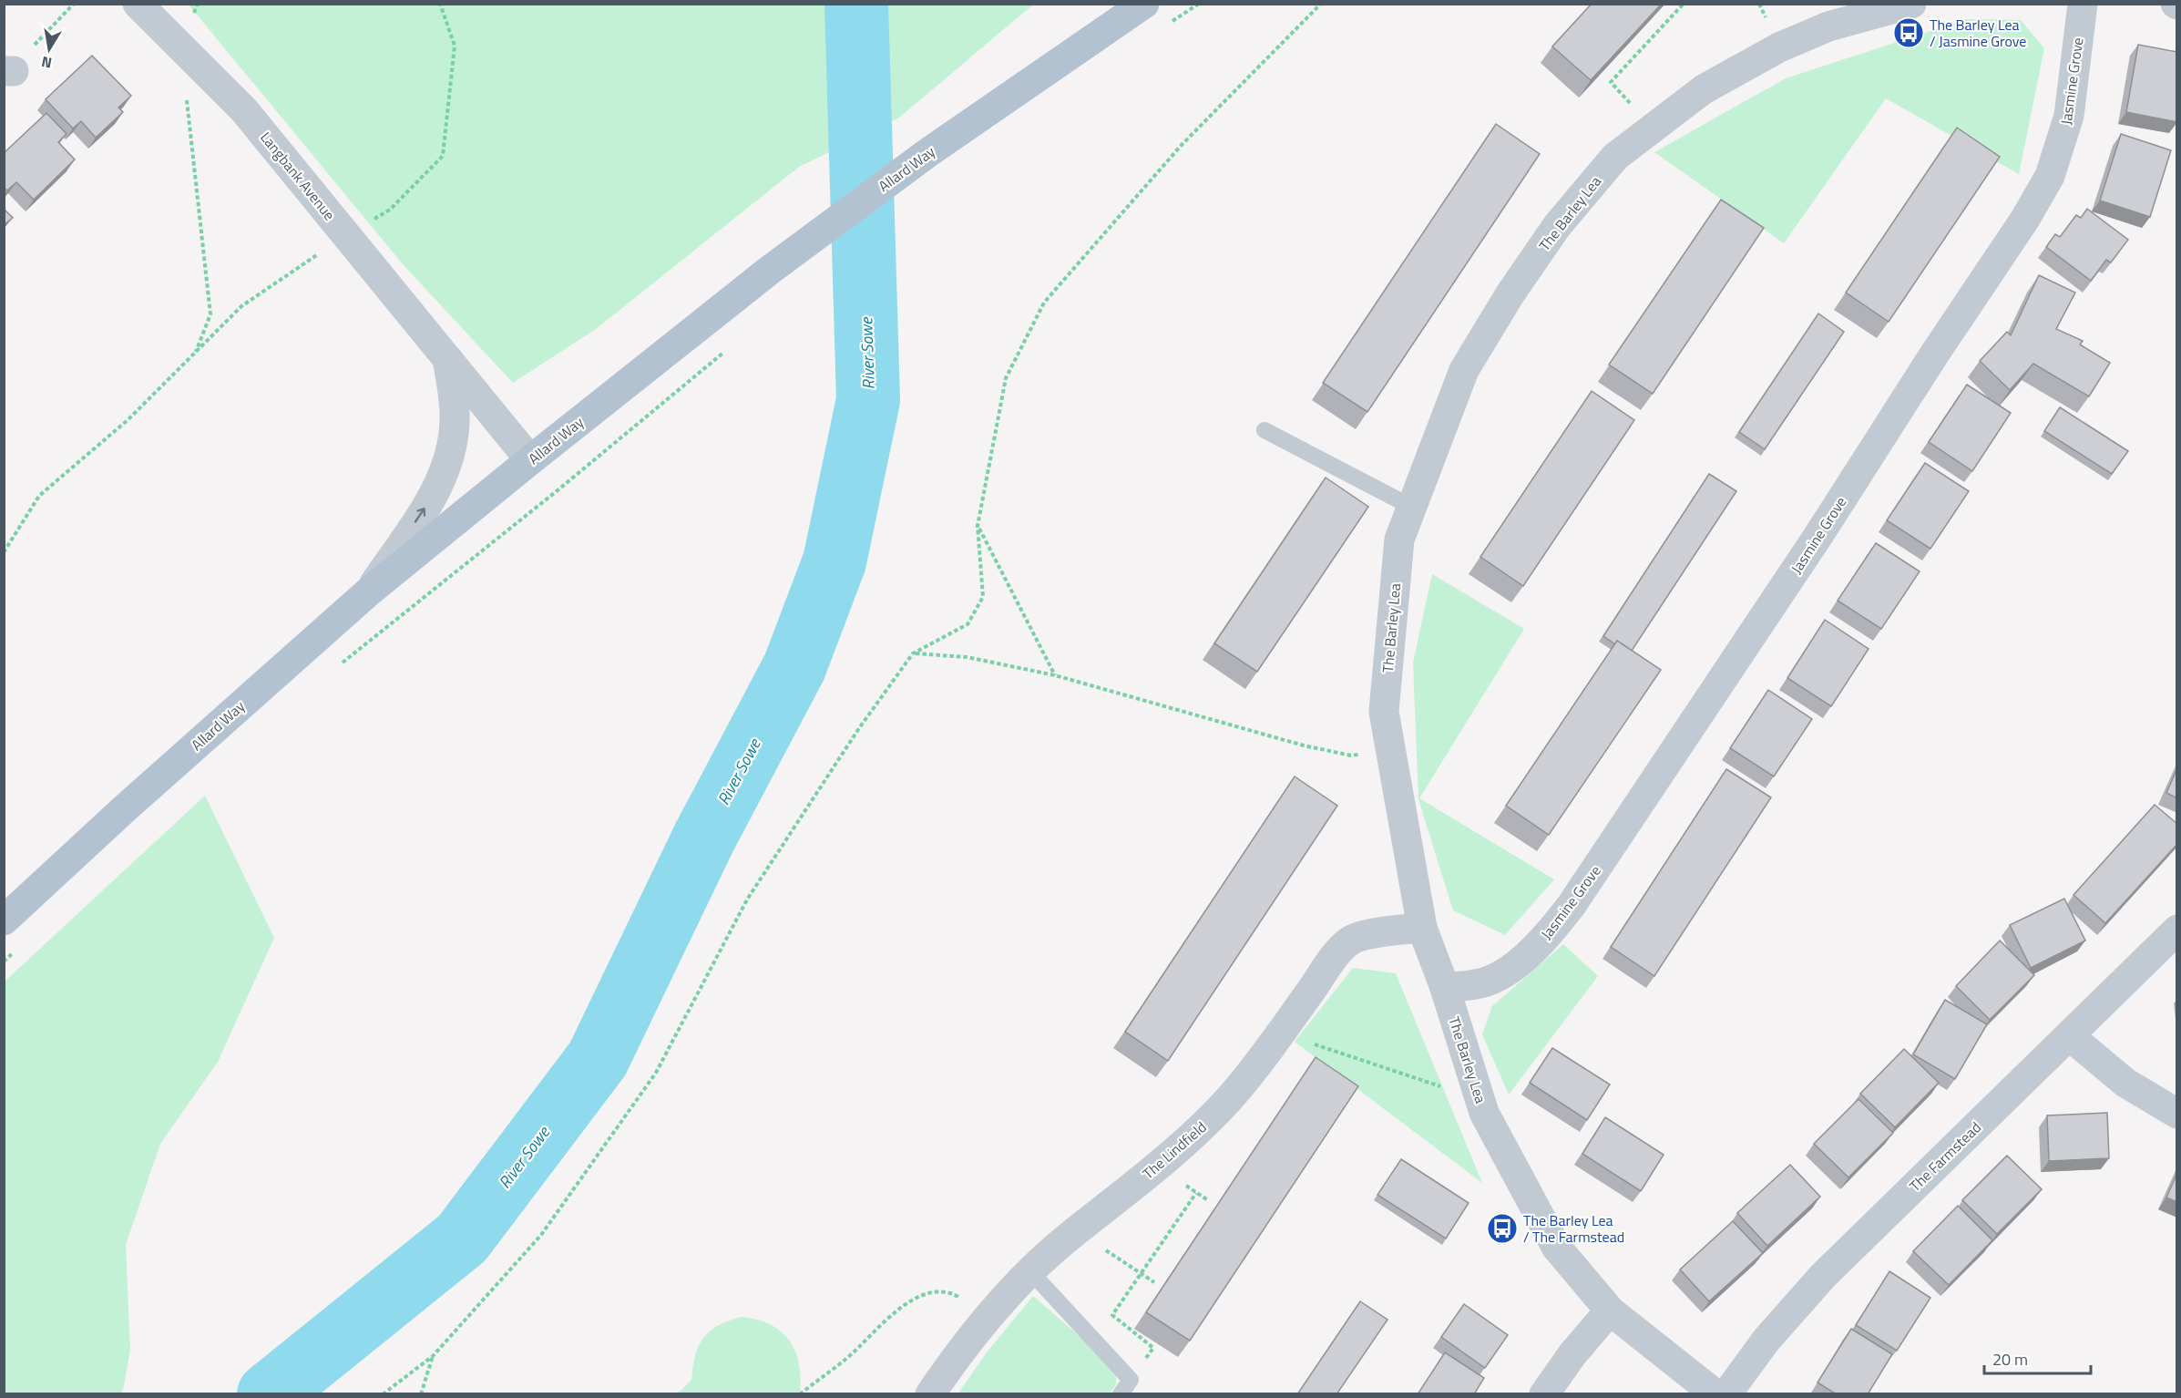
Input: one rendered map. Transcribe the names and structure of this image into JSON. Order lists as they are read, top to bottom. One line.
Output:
{"streets":{"main road":["Allard Way"],"street":["Jasmine Grove","Langbank Avenue","The Barley Lea","The Lindfield","The Farmstead"]},"crossings":[["Jasmine Grove","The Barley Lea"],["Allard Way","Langbank Avenue"],["The Barley Lea","The Lindfield"]],"water":["River Sowe"],"places":{"bus stop":["The Barley Lea / Jasmine Grove","The Barley Lea / The Farmstead"]},"scale_bar":"20 m","north":"bottom"}
